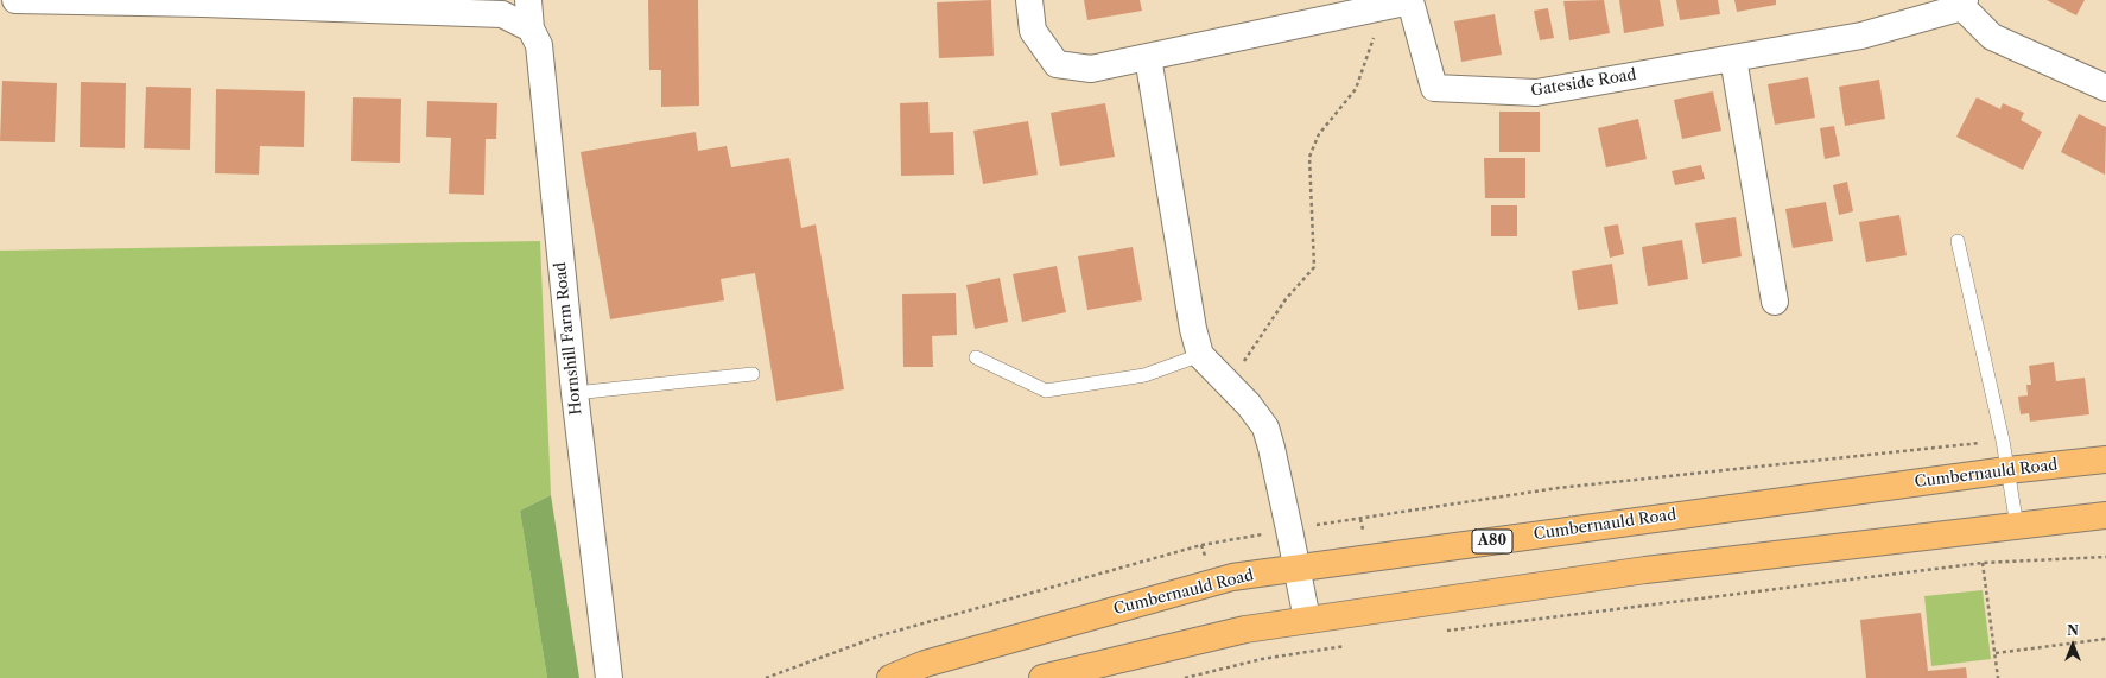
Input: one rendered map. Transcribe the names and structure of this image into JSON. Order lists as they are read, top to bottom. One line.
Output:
{"streets":{"main road":["Cumbernauld Road","A80"],"street":["Gateside Road","Hornshill Farm Road"]},"north":"top"}
